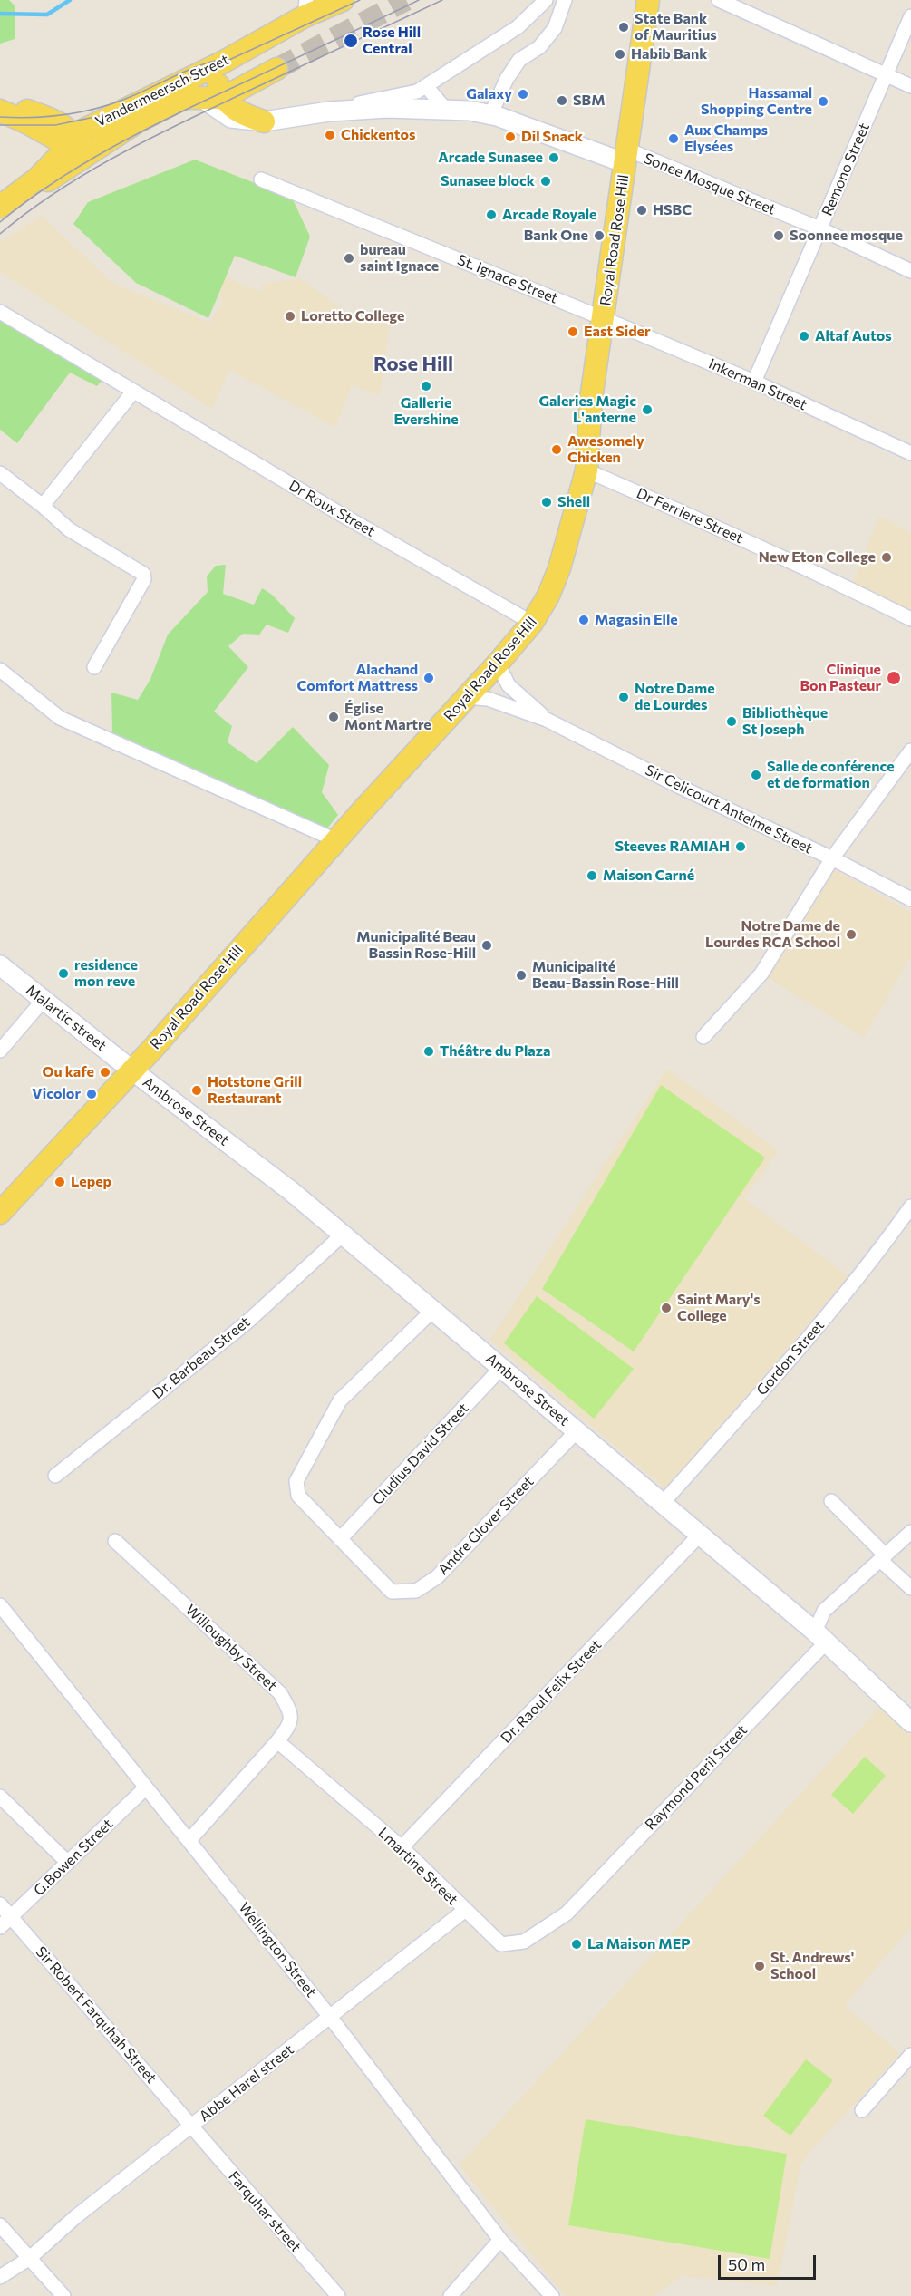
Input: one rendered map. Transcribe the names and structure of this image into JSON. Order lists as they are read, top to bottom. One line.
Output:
{"streets":{"main road":["Vandermeersch Street","Royal Road Rose Hill"],"street":["Remono Street","Sonee Mosque Street","St. Ignace Street","Inkerman Street","Dr Roux Street","Dr Ferriere Street","Sir Celicourt Antelme Street","Malartic street","Ambrose Street","Dr. Barbeau Street","Gordon Street","Cludius David Street","Andre Glover Street","Willoughby Street","Dr. Raoul Felix Street","Raymond Peril Street","G.Bowen Street","Lmartine Street","Wellington Street","Sir Robert Farquhah Street","Abbe Harel street","Farquhar street"]},"crossings":[["Remono Street","Sonee Mosque Street"],["Remono Street","Inkerman Street"],["Sonee Mosque Street","Royal Road Rose Hill"],["Royal Road Rose Hill","St. Ignace Street"],["Royal Road Rose Hill","Inkerman Street"],["Royal Road Rose Hill","Dr Roux Street"],["Royal Road Rose Hill","Dr Ferriere Street"],["Royal Road Rose Hill","Sir Celicourt Antelme Street"],["Royal Road Rose Hill","Malartic street"],["Royal Road Rose Hill","Ambrose Street"],["St. Ignace Street","Inkerman Street"],["Malartic street","Ambrose Street"],["Ambrose Street","Dr. Barbeau Street"],["Ambrose Street","Gordon Street"],["Ambrose Street","Cludius David Street"],["Ambrose Street","Andre Glover Street"],["Ambrose Street","Dr. Raoul Felix Street"],["Ambrose Street","Raymond Peril Street"],["Cludius David Street","Andre Glover Street"],["Willoughby Street","Lmartine Street"],["Willoughby Street","Wellington Street"],["Dr. Raoul Felix Street","Lmartine Street"],["Raymond Peril Street","Lmartine Street"],["G.Bowen Street","Wellington Street"],["G.Bowen Street","Sir Robert Farquhah Street"],["Lmartine Street","Abbe Harel street"],["Wellington Street","Abbe Harel street"],["Sir Robert Farquhah Street","Abbe Harel street"],["Sir Robert Farquhah Street","Farquhar street"],["Abbe Harel street","Farquhar street"]],"districts":["Rose Hill"],"places":["State Bank of Mauritius","Rose Hill Central","Habib Bank","Galaxy","SBM","Hassamal Shopping Centre","Chickentos","Dil Snack","Aux Champs Elysées","Arcade Sunasee","Sunasee block","HSBC","Arcade Royale","Bank One","Soonnee mosque","bureau saint Ignace","Loretto College","East Sider","Altaf Autos","Gallerie Evershine","Galeries Magic L'anterne","Awesomely Chicken","Shell","New Eton College","Magasin Elle","Alachand Comfort Mattress","Clinique Bon Pasteur","Notre Dame de Lourdes","Église Mont Martre","Bibliothèque St Joseph","Salle de conférence et de formation","Steeves RAMIAH","Maison Carné","Notre Dame de Lourdes RCA School","Municipalité Beau Bassin Rose-Hill","residence mon reve","Municipalité Beau-Bassin Rose-Hill","Théâtre du Plaza","Ou kafe","Hotstone Grill Restaurant","Vicolor","Lepep","Saint Mary's College","La Maison MEP","St. Andrews' School"],"scale_bar":"50 m"}
